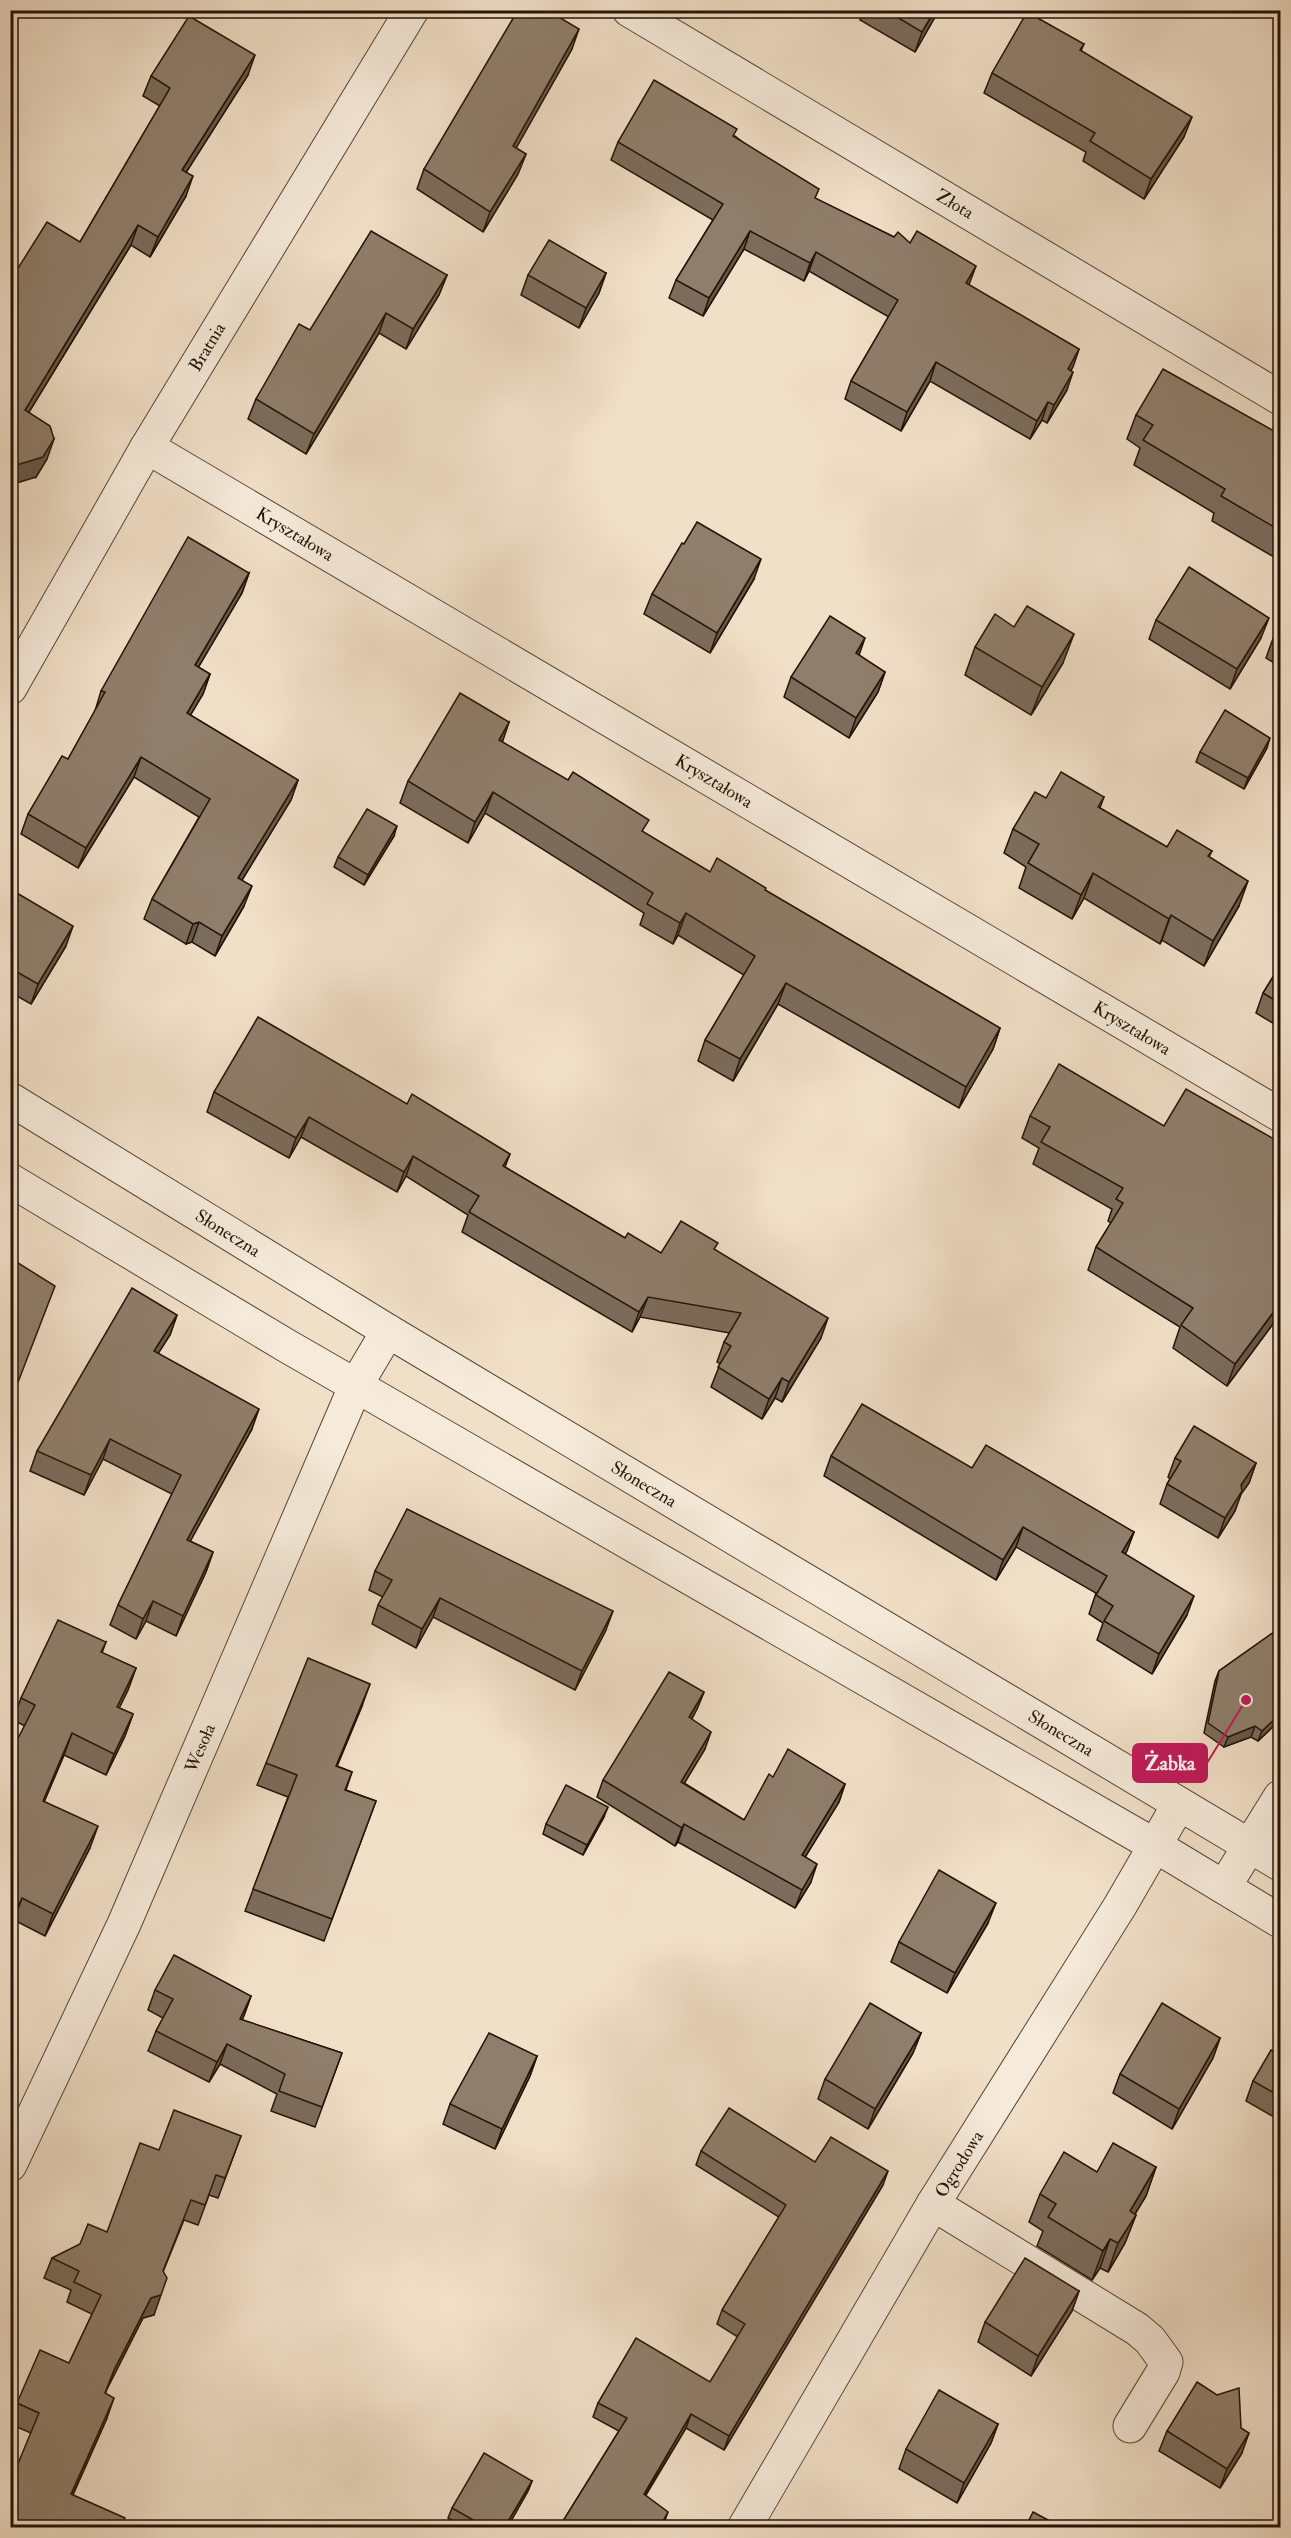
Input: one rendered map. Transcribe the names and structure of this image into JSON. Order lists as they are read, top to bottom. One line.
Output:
{"streets":{"street":["Złota","Bratnia","Kryształowa","Słoneczna","Wesoła","Ogrodowa"]},"crossings":[["Bratnia","Kryształowa"],["Słoneczna","Wesoła"],["Słoneczna","Ogrodowa"]],"places":["Żabka"]}
